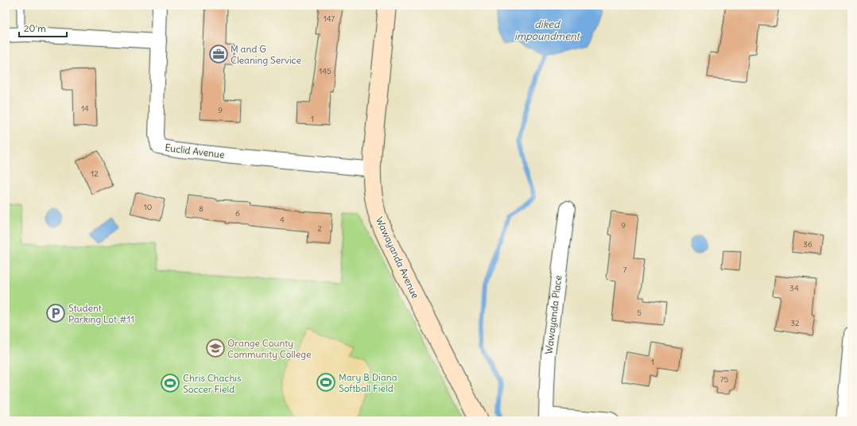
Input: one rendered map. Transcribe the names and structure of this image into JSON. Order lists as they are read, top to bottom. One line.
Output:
{"streets":{"street":["Euclid Avenue","Wawayanda Avenue","Wawayanda Place"]},"crossings":[["Euclid Avenue","Wawayanda Avenue"]],"water":["diked impoundment"],"places":{"office":["M and G Cleaning Service"],"parking":["Student Parking Lot #11"],"school or university":["Orange County Community College"],"sports":["Mary B Diana Softball Field","Chris Chachis Soccer Field"]},"house_numbers":["147","145","14","9","1","12","10","8","6","4","9","2","36","7","34","5","32","1","75"],"scale_bar":"20 m"}
